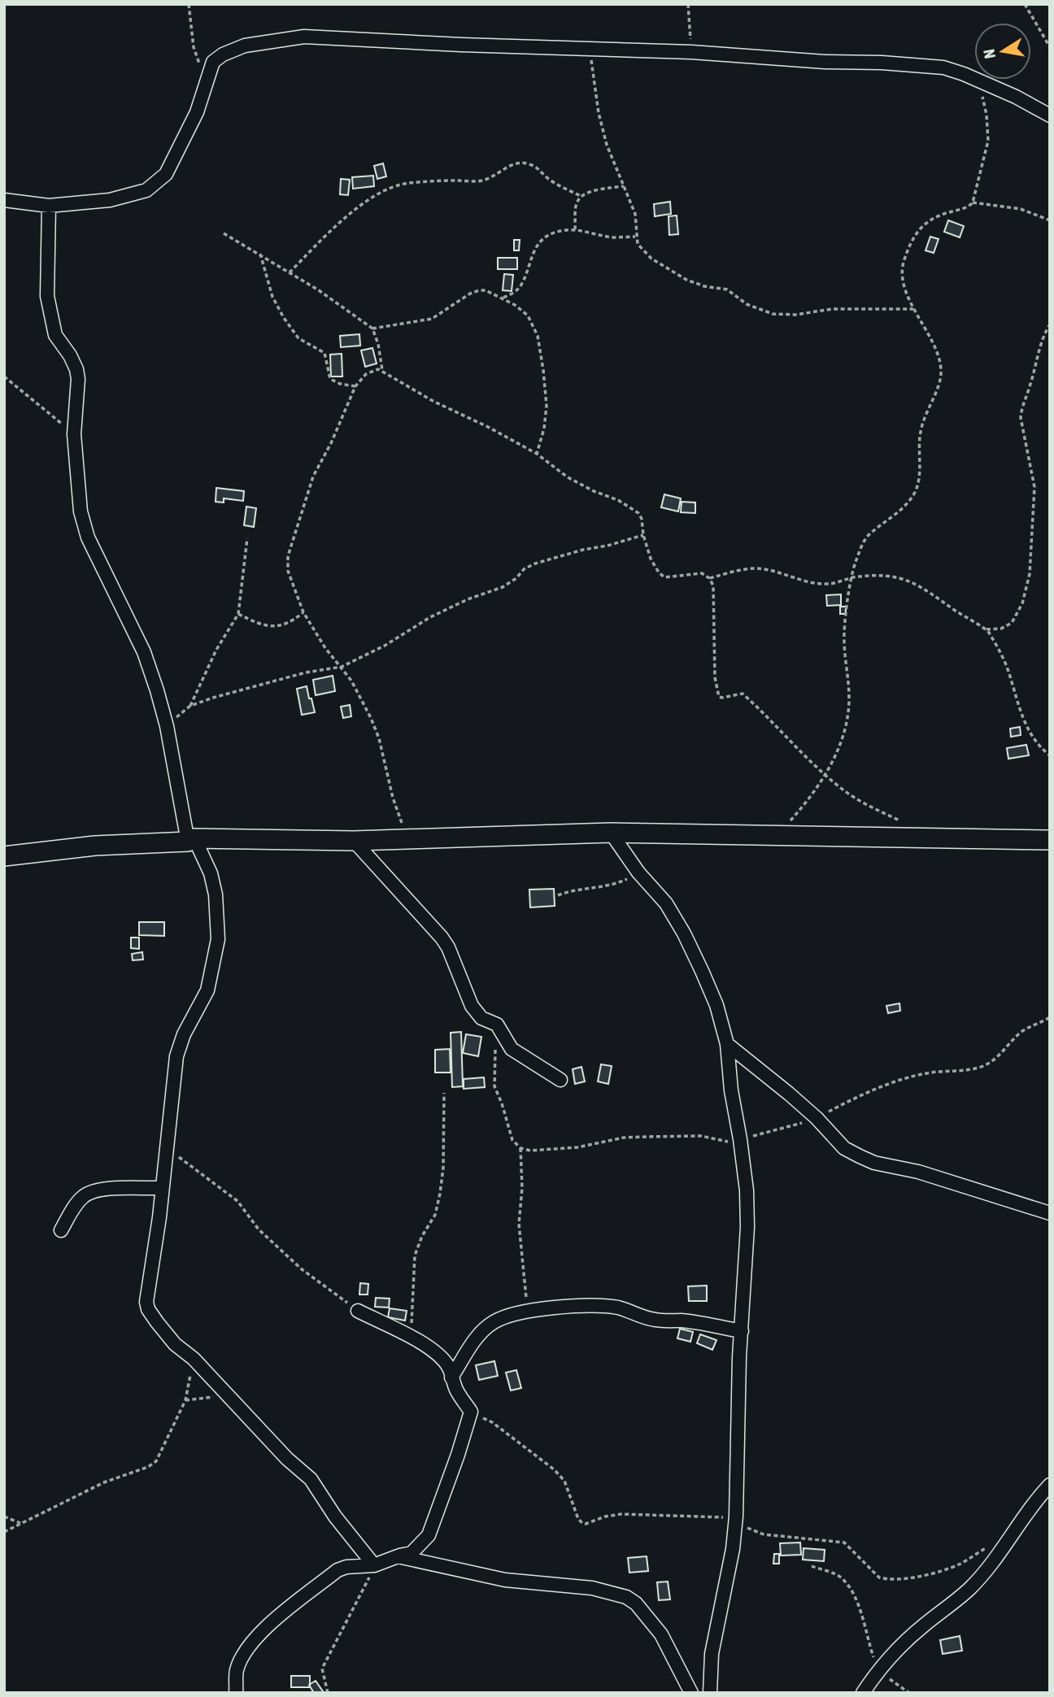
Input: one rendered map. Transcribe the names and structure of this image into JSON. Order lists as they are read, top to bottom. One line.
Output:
{"north":"left"}
